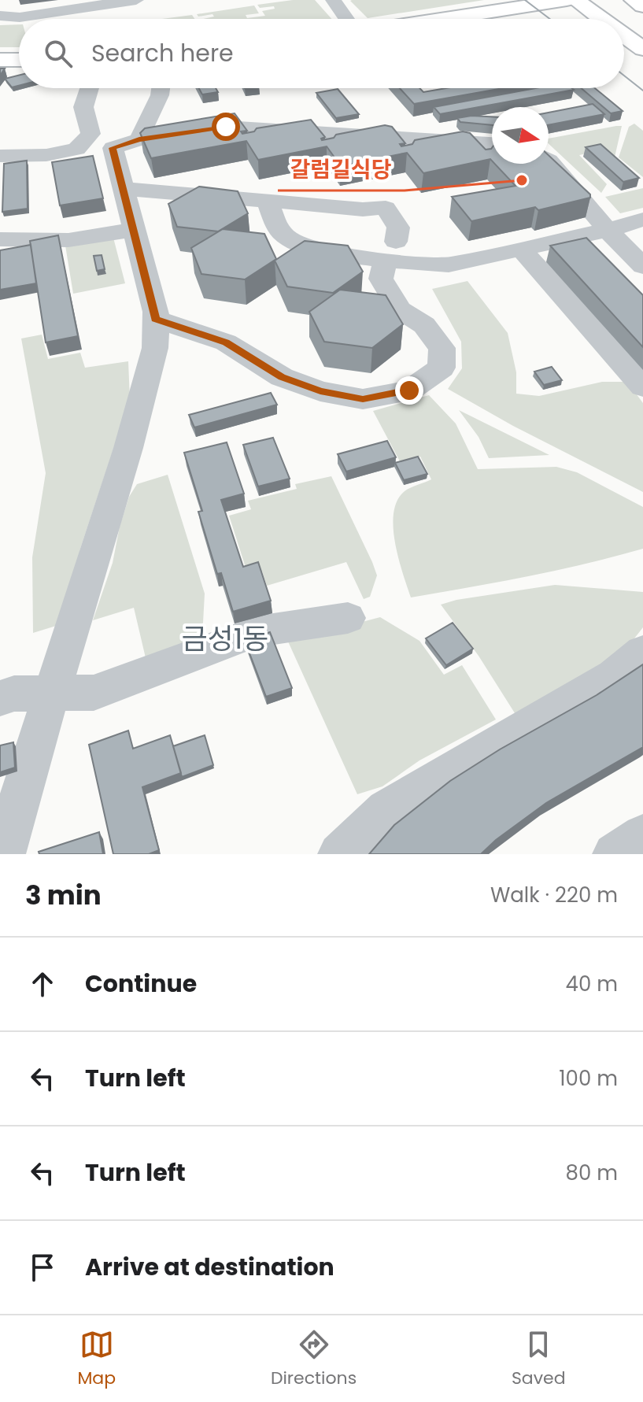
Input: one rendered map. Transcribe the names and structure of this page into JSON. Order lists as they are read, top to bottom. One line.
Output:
{"districts":["금성1동"],"places":["갈럼길식당"],"north":"right","page":{"search":"Search here","heading":["3 min","Walk · 220 m"],"list":[["Continue","40 m"],["Turn left","100 m"],["Turn left","80 m"],"Arrive at destination"],"nav":["Map","Directions","Saved"]}}
